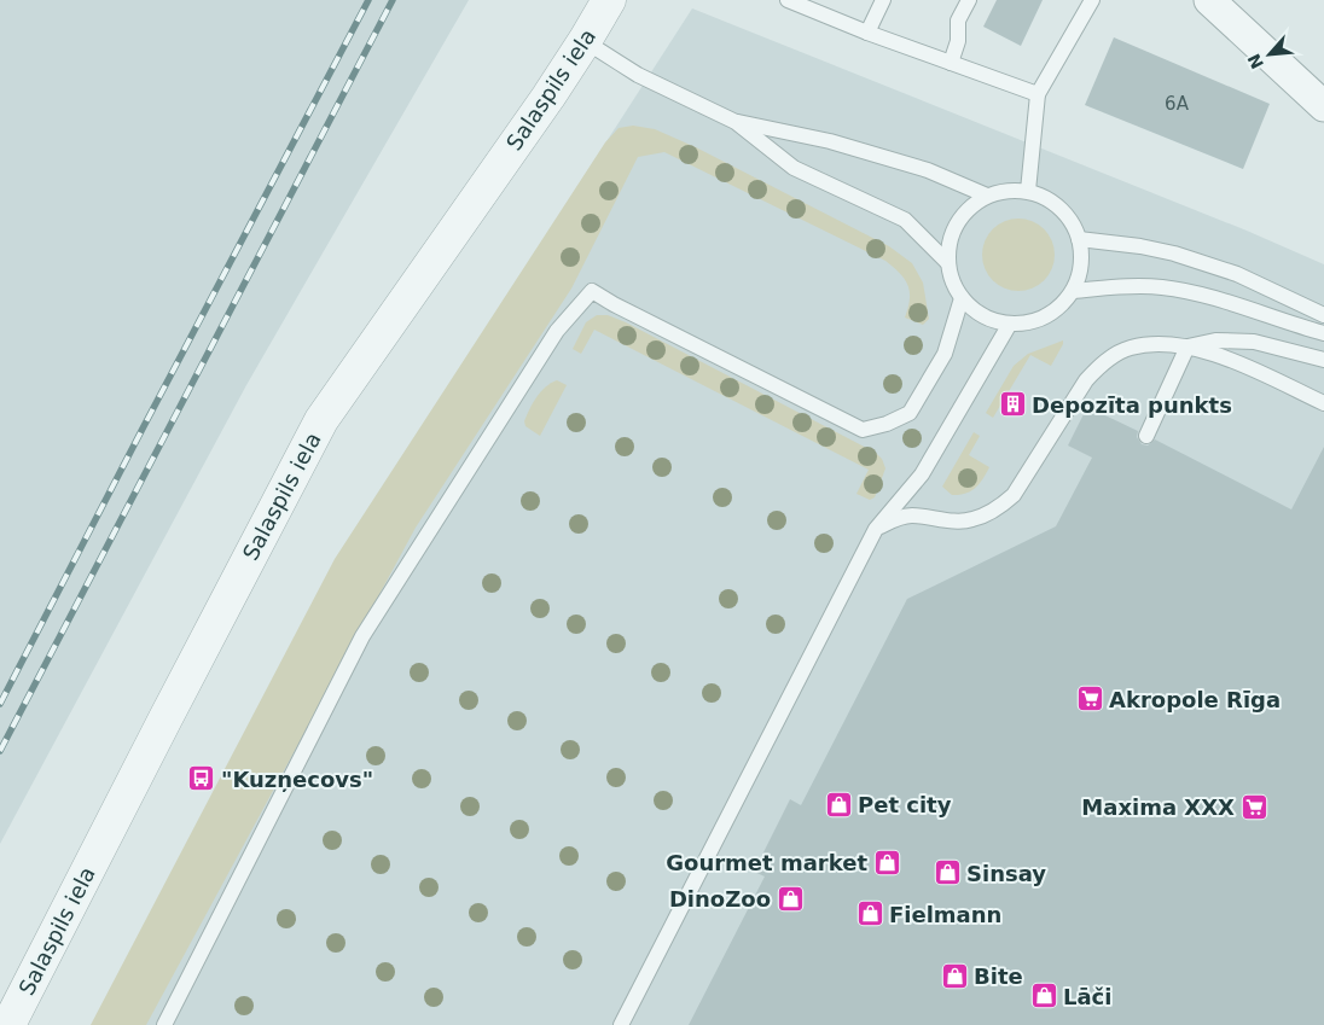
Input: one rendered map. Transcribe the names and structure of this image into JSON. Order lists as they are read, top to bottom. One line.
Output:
{"streets":{"street":["Salaspils iela"]},"places":{"building":["Depozīta punkts"],"supermarket":["Akropole Rīga","Maxima XXX"],"bus stop":["\"Kuzņecovs\""],"shop":["Pet city","Gourmet market","Sinsay","DinoZoo","Fielmann","Bite","Lāči"]},"house_numbers":["6A"],"north":"bottom left"}
